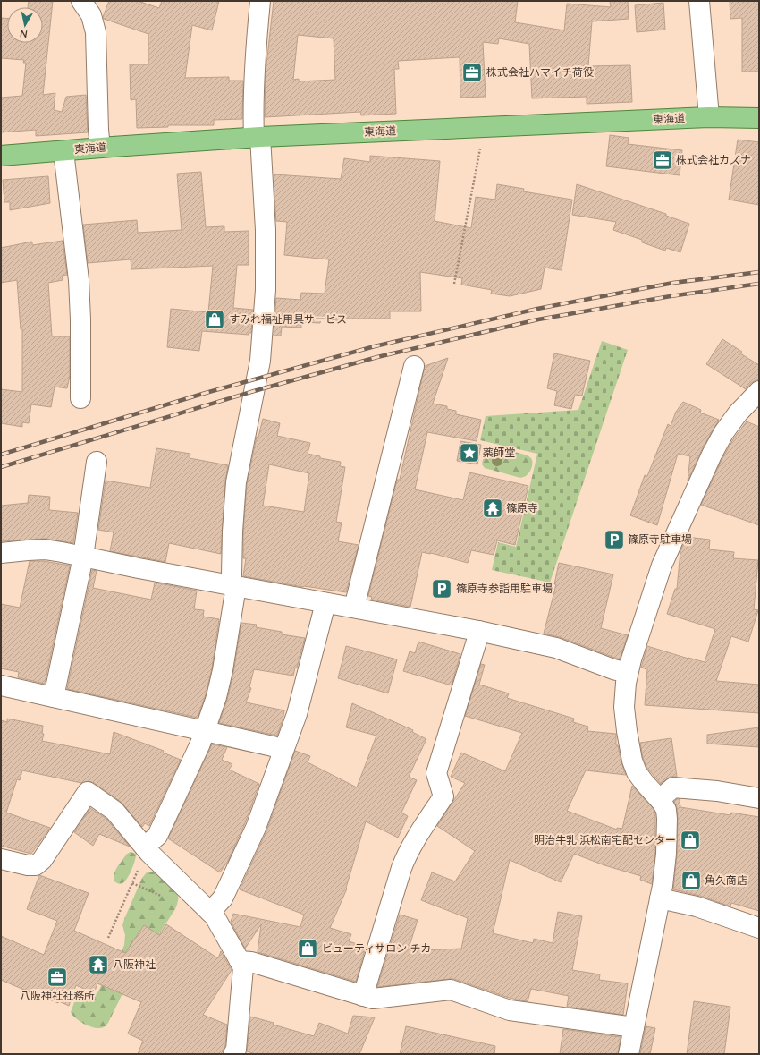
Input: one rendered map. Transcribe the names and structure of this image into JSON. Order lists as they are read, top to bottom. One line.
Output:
{"streets":{"main road":["東海道"]},"places":{"office":["株式会社ハマイチ荷役","株式会社カズナ","八阪神社社務所"],"shop":["すみれ福祉用具サービス","明治牛乳 浜松南宅配センター","角久商店","ビューティサロン チカ"],"place":["薬師堂"],"temple":["篠原寺","八阪神社"],"parking":["篠原寺駐車場","篠原寺参詣用駐車場"]},"north":"bottom"}
